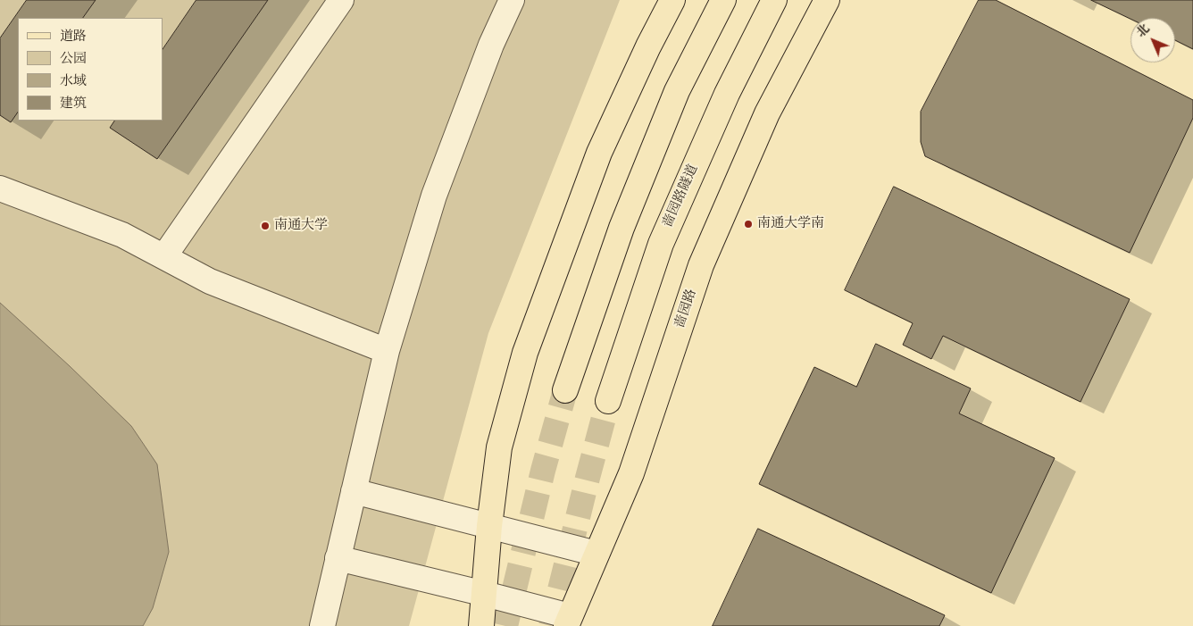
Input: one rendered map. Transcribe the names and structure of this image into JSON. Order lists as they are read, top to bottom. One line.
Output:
{"streets":{"main road":["啬园路隧道","啬园路"]},"places":["南通大学南","南通大学"],"legend":["道路","公园","水域","建筑"],"north":"top left"}
